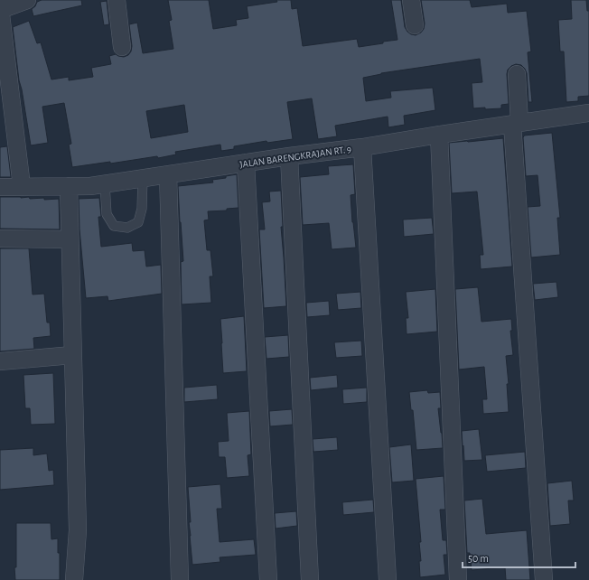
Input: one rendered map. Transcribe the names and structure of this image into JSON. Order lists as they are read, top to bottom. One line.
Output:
{"streets":{"street":["JALAN BARENGKRAJAN RT. 9"]},"scale_bar":"50 m"}
